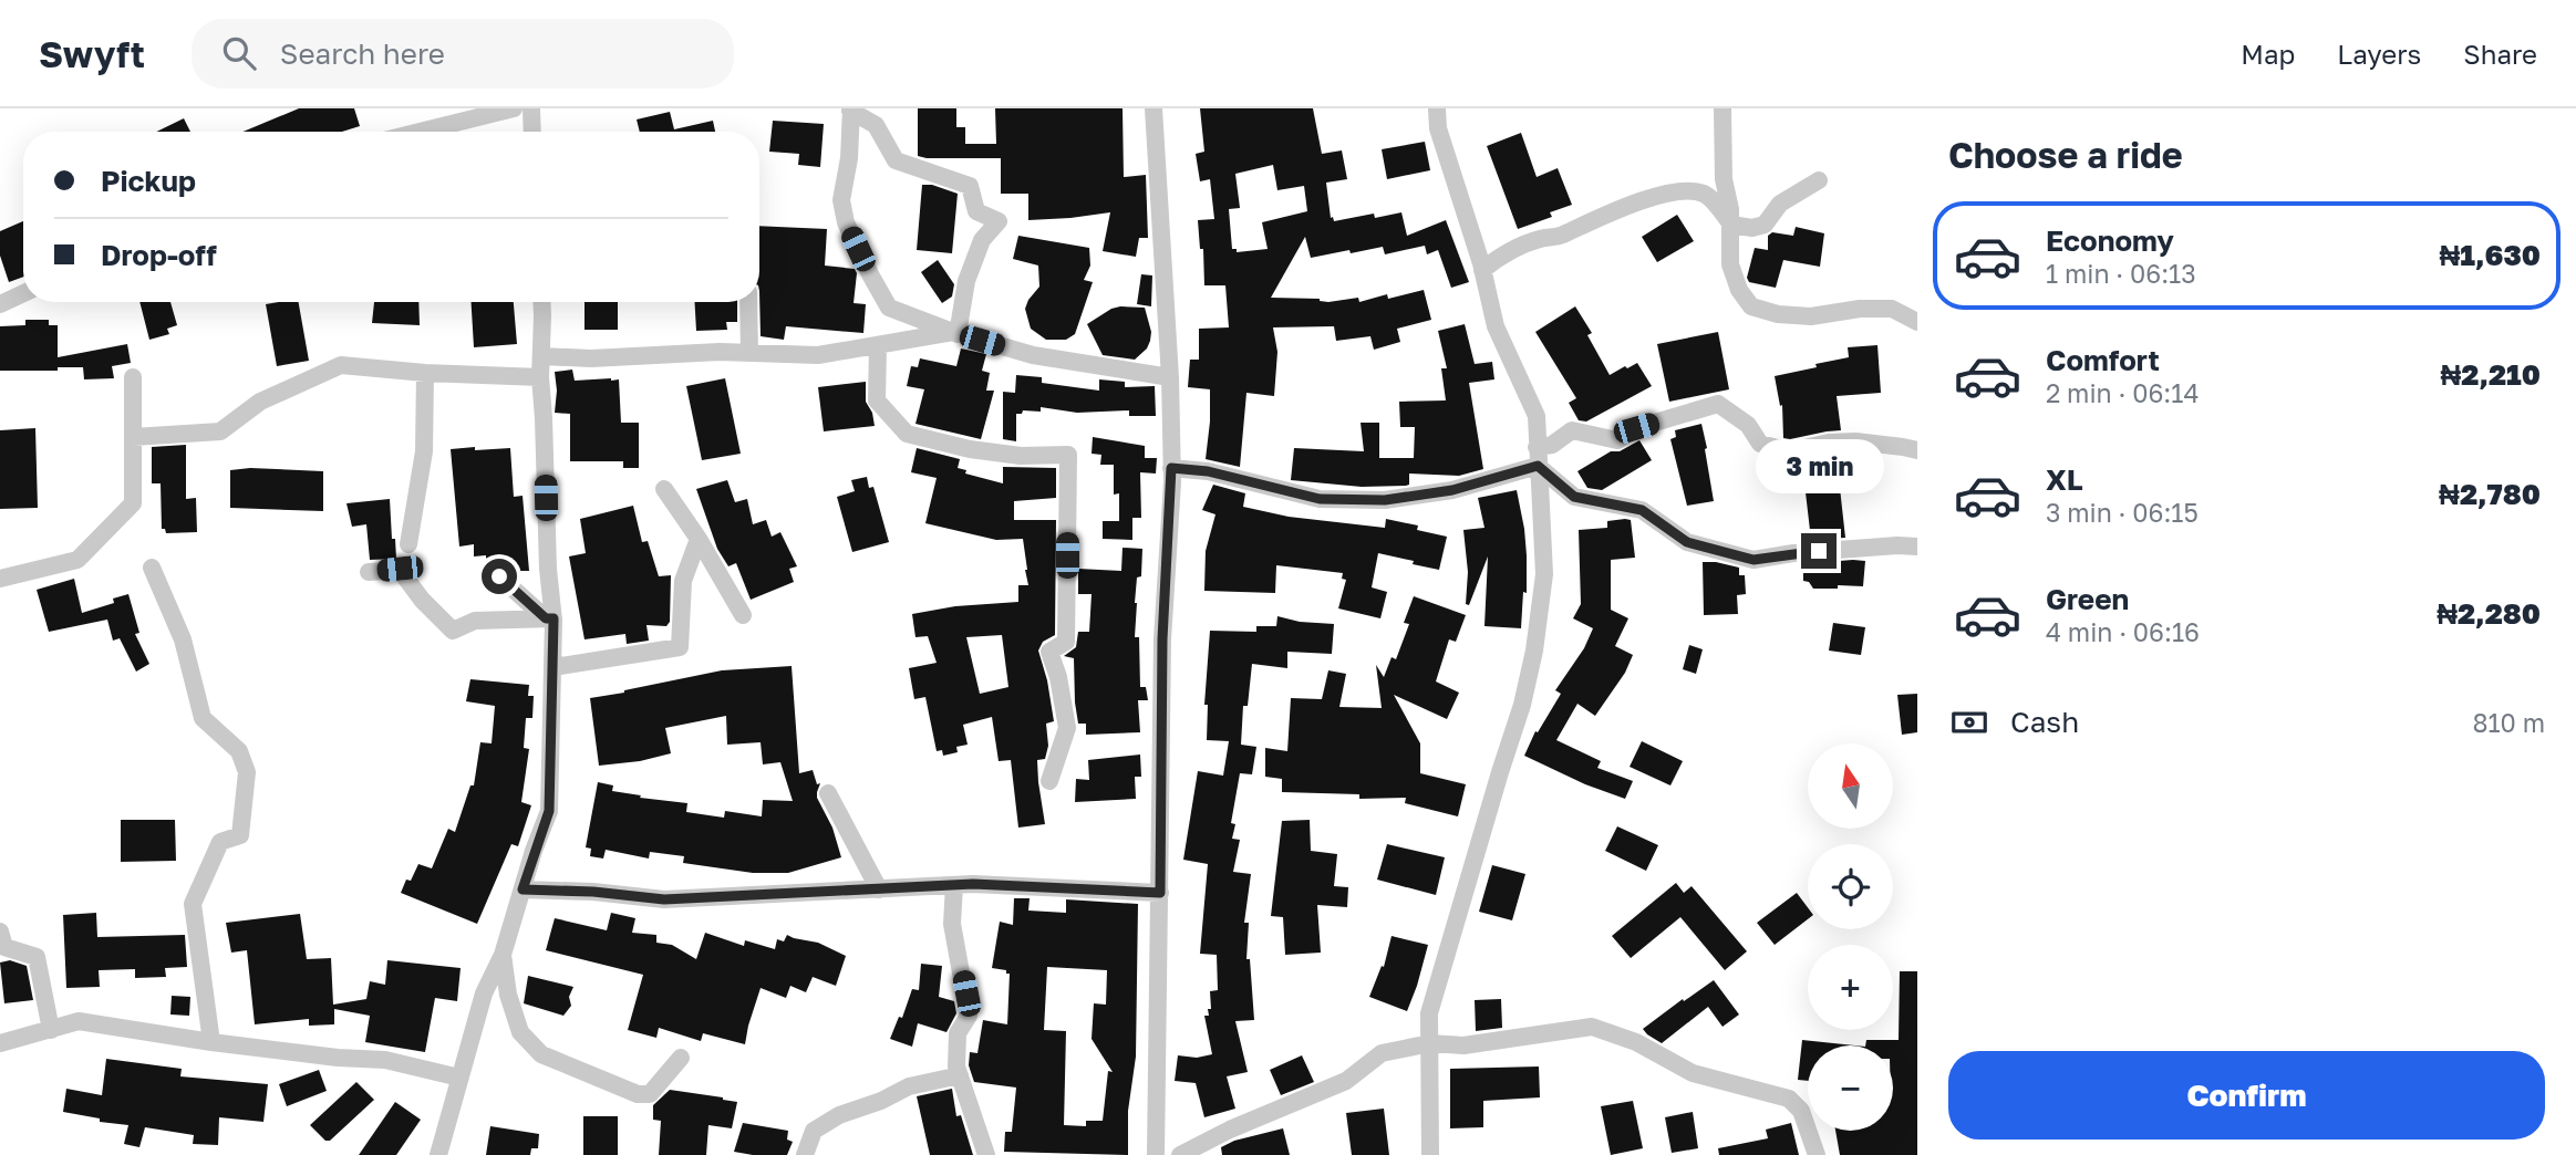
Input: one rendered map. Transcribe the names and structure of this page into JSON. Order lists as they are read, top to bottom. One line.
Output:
{"north":"top","page":{"header":"Swyft","search":"Search here","nav":["Map","Layers","Share"],"heading":"Choose a ride","banner":["Pickup","Drop-off"],"list":[{"name":"Economy","note":"1 min · 06:13","value":"₦1,630"},{"name":"Comfort","note":"2 min · 06:14","value":"₦2,210"},{"name":"XL","note":"3 min · 06:15","value":"₦2,780"},{"name":"Green","note":"4 min · 06:16","value":"₦2,280"}],"bubble":"3 min","pay":["Cash","810 m"],"map_buttons":["+","−"],"buttons":"Confirm"}}
